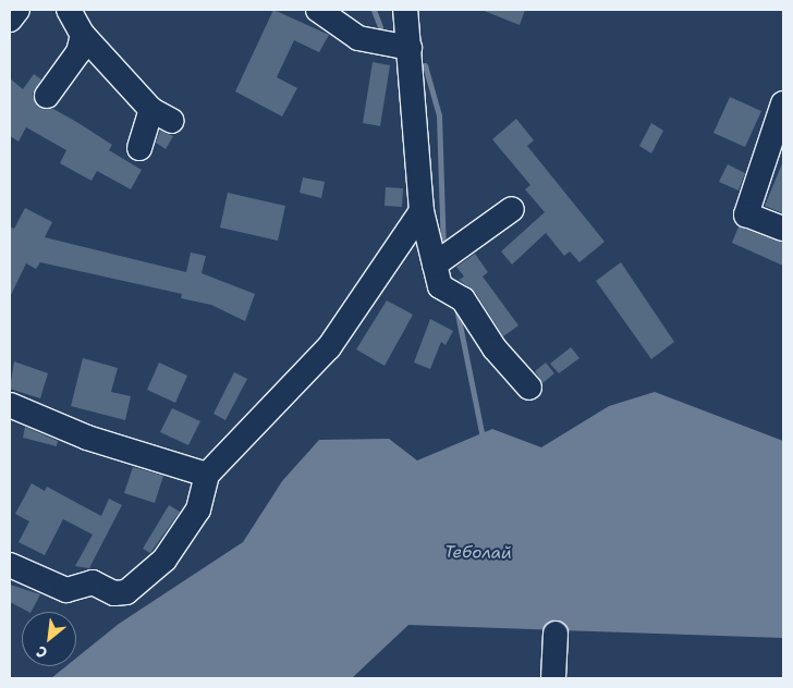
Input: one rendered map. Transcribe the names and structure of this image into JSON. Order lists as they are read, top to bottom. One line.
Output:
{"water":["Теболай"],"north":"bottom left"}
